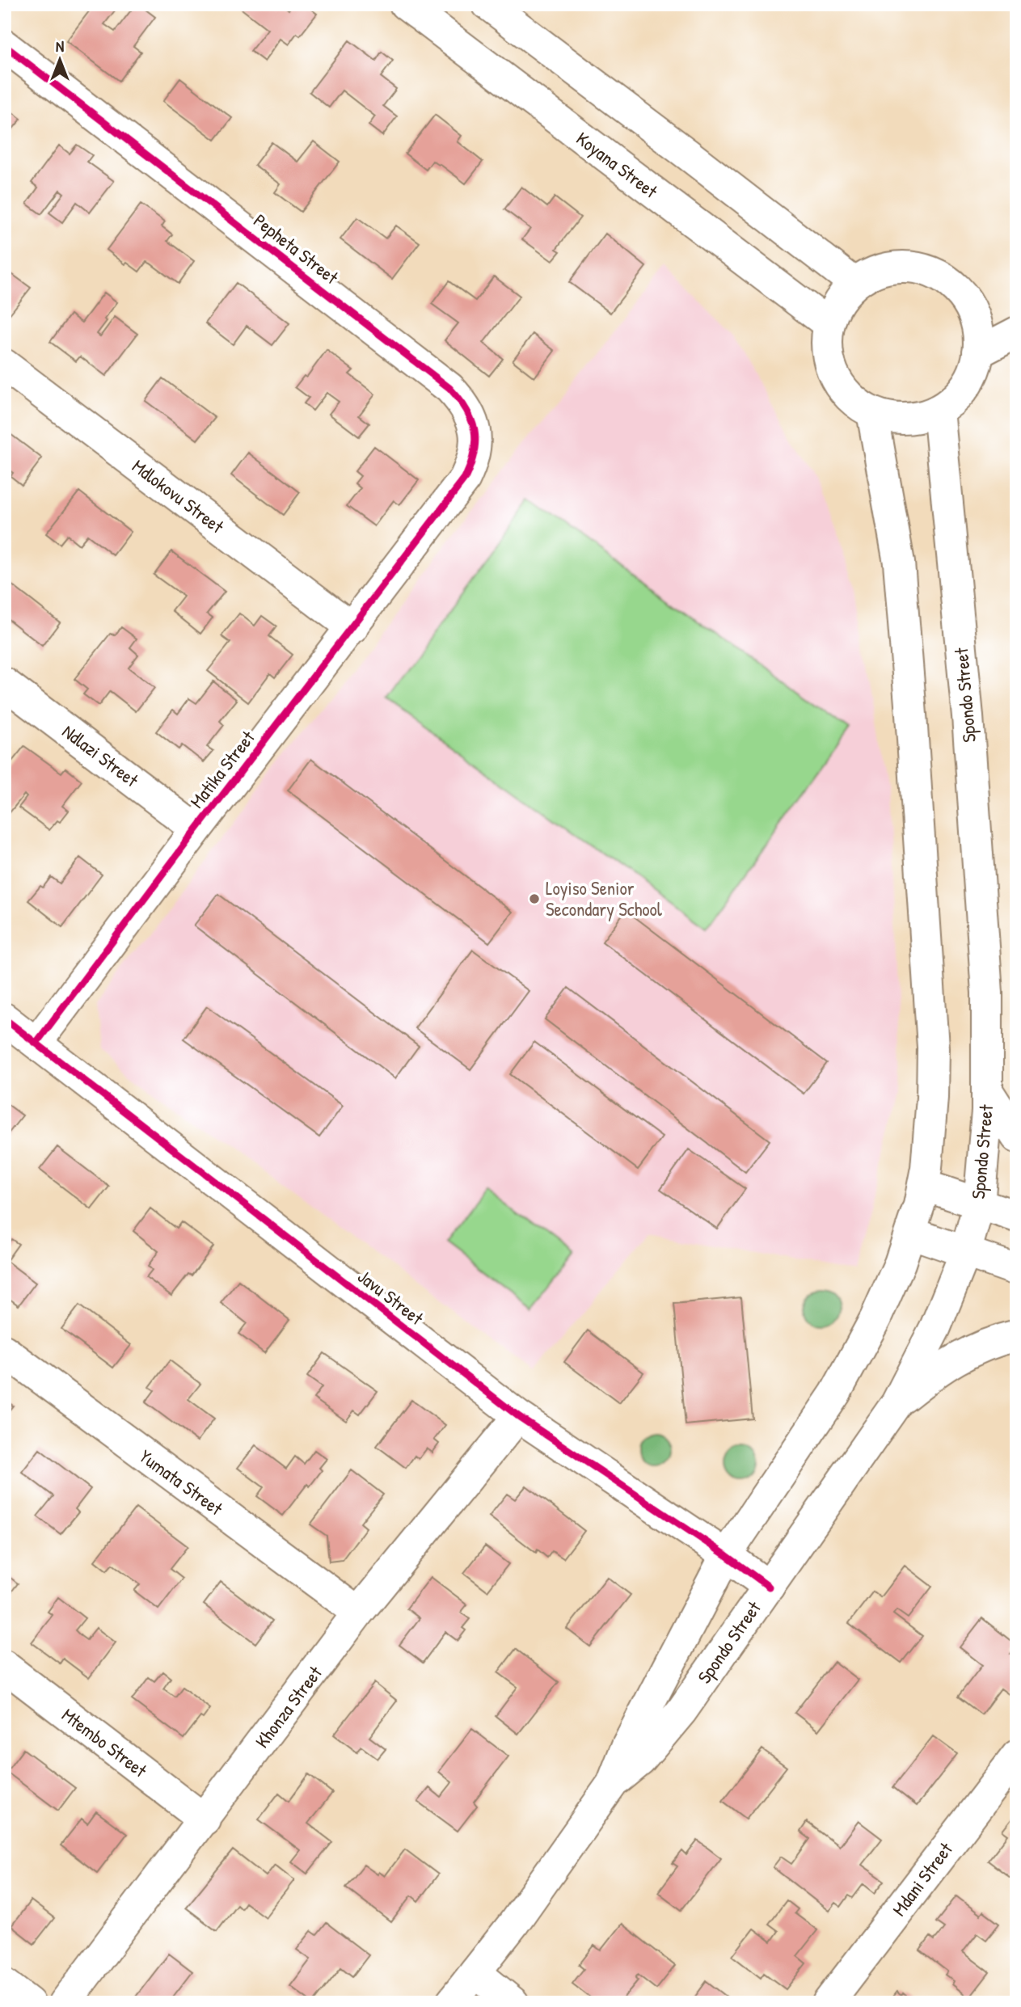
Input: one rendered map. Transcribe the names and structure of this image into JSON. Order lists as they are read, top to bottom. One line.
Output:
{"streets":{"main road":["Koyana Street","Pepheta Street","Mdlokovu Street","Spondo Street","Ndlazi Street","Matika Street","Javu Street","Yumata Street","Khonza Street","Mtembo Street","Mdani Street"]},"crossings":[["Koyana Street","Spondo Street"],["Pepheta Street","Matika Street"],["Mdlokovu Street","Matika Street"],["Spondo Street","Javu Street"],["Ndlazi Street","Matika Street"],["Matika Street","Javu Street"],["Javu Street","Khonza Street"],["Yumata Street","Khonza Street"],["Khonza Street","Mtembo Street"]],"places":["Loyiso Senior Secondary School"],"north":"top"}
